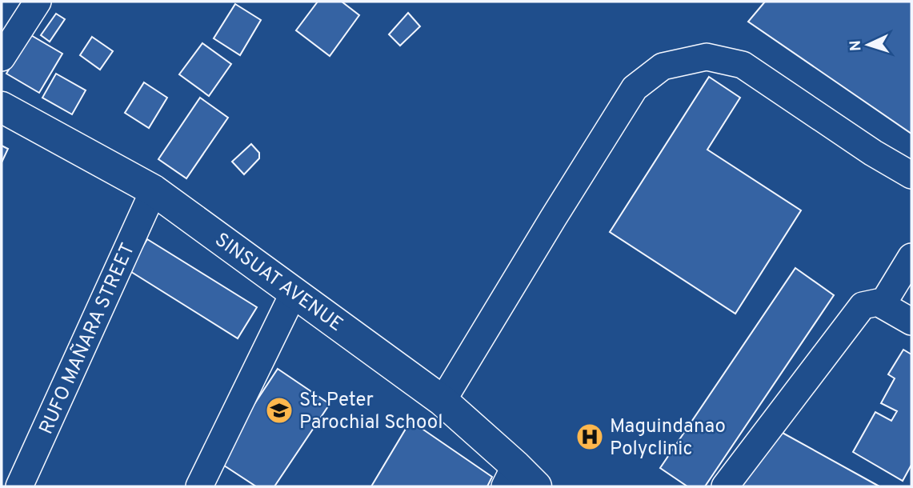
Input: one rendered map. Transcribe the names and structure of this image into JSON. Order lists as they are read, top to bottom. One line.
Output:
{"streets":{"main road":["SINSUAT AVENUE"],"street":["RUFO MAÑARA STREET"]},"crossings":[["SINSUAT AVENUE","RUFO MAÑARA STREET"]],"places":{"school or university":["St. Peter Parochial School"],"hospital":["Maguindanao Polyclinic"]},"north":"left"}
